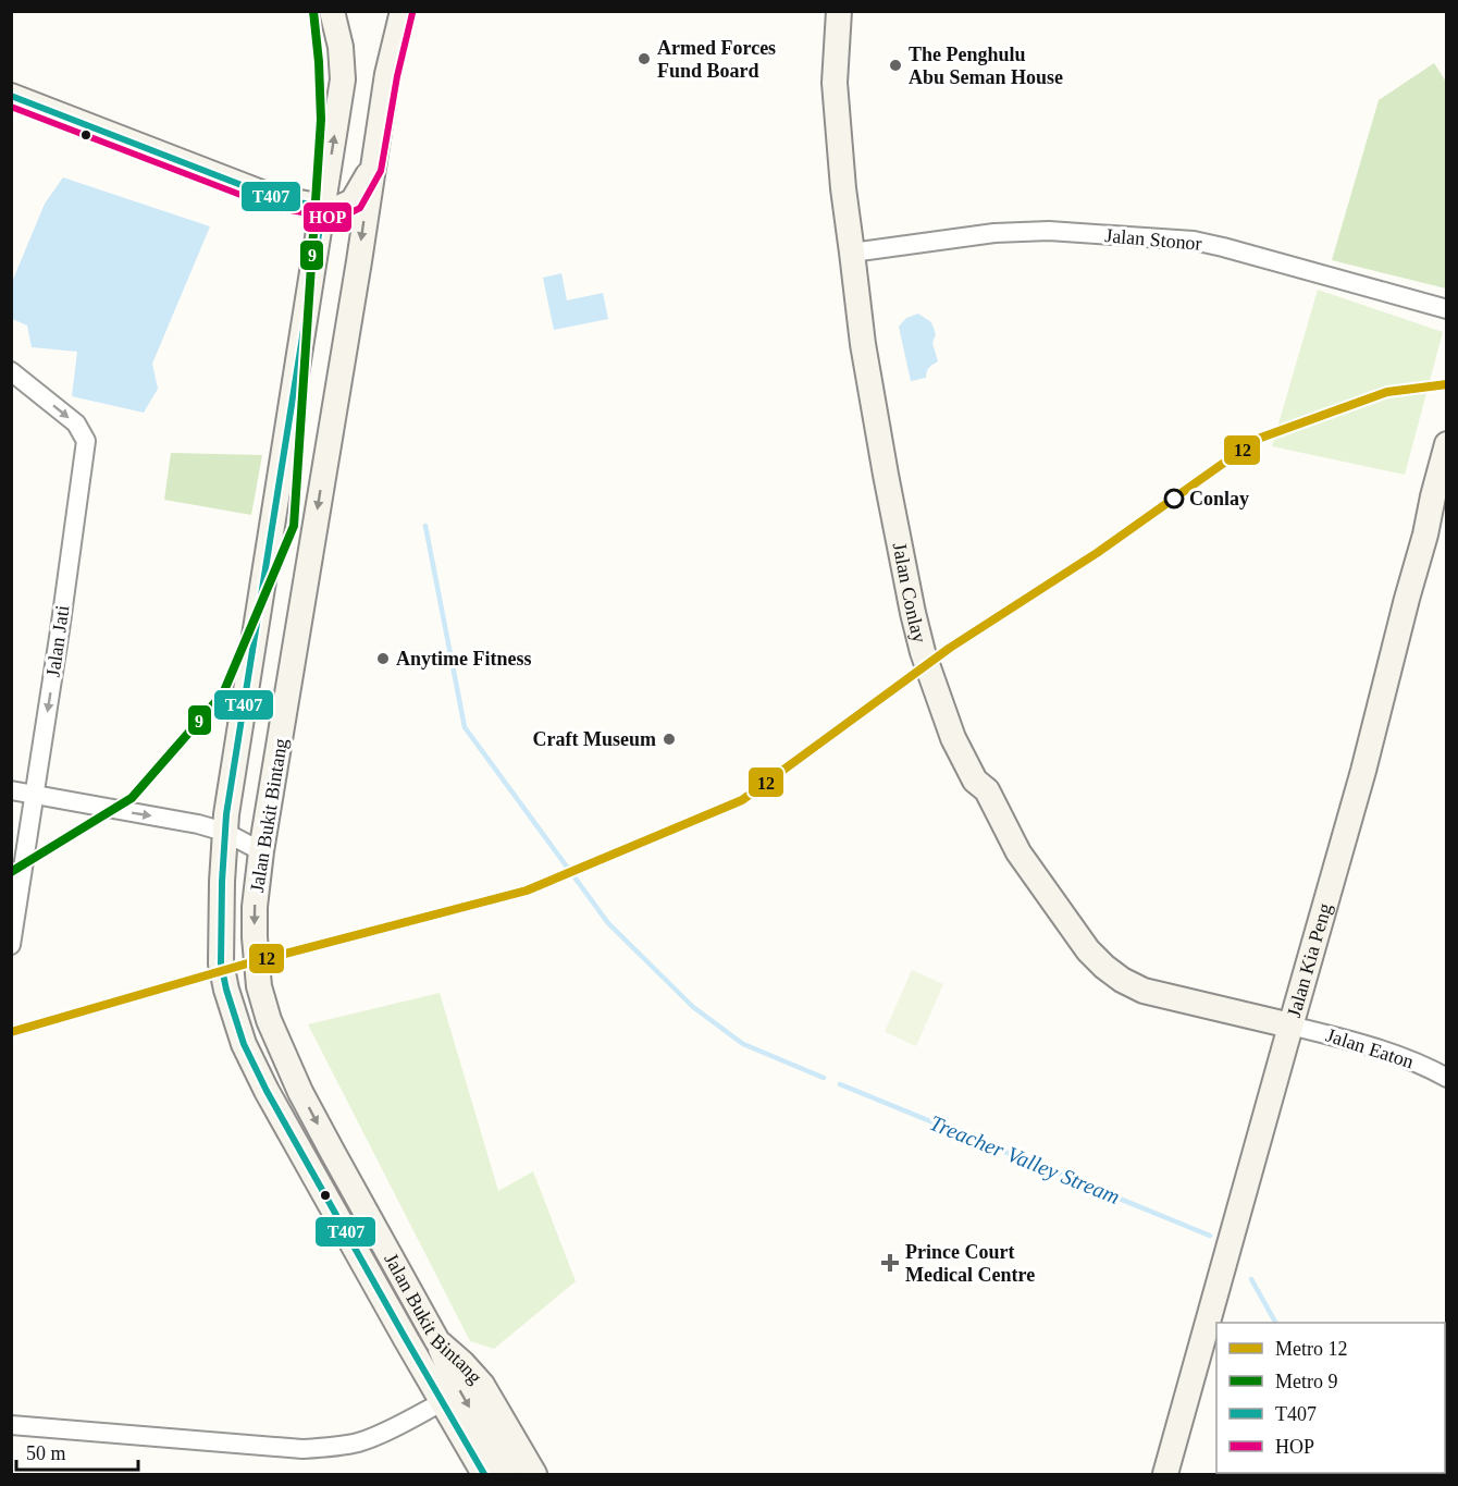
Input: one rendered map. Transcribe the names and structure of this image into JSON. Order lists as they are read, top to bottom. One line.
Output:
{"streets":{"main road":["Jalan Conlay","Jalan Bukit Bintang","Jalan Kia Peng"],"street":["Jalan Stonor","Jalan Jati","Jalan Eaton"]},"crossings":[["Jalan Stonor","Jalan Conlay"],["Jalan Conlay","Jalan Kia Peng"],["Jalan Conlay","Jalan Eaton"],["Jalan Kia Peng","Jalan Eaton"]],"one_way":["Jalan Jati"],"water":["Treacher Valley Stream"],"places":{"other":["Armed Forces Fund Board","The Penghulu Abu Seman House","Conlay","Anytime Fitness","Craft Museum"],"health":["Prince Court Medical Centre"]},"lines":["metro line 9","transit line HOP","transit line T407","metro line 12"],"legend":["Metro 12","Metro 9","T407","HOP"],"scale_bar":"50 m"}
